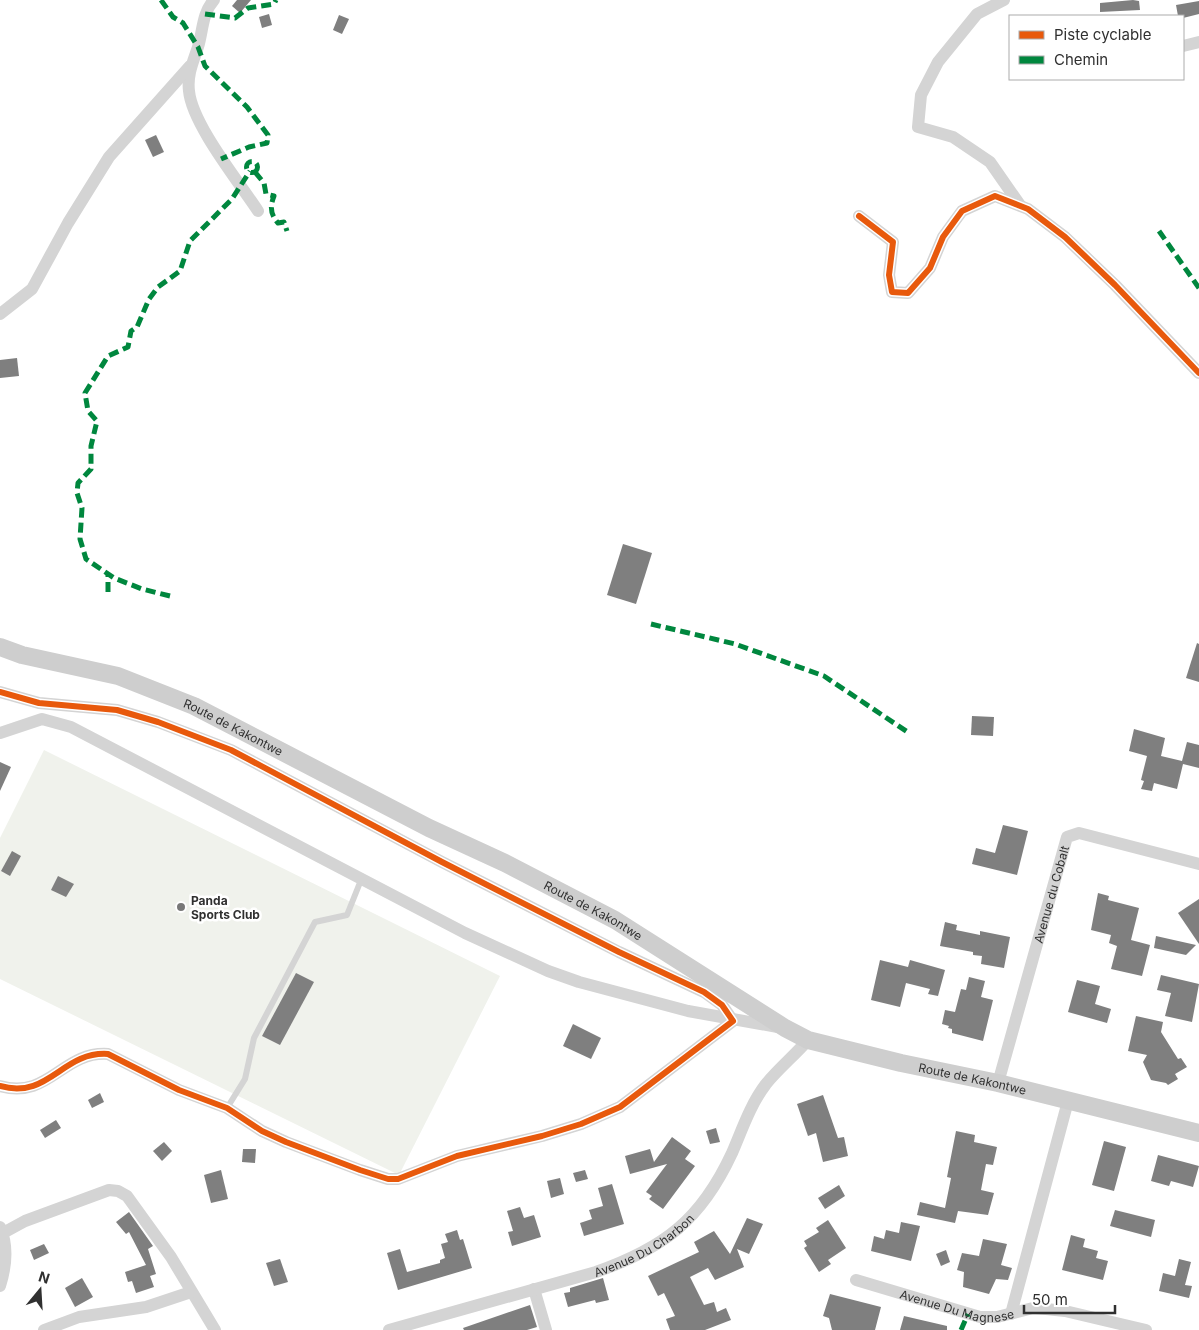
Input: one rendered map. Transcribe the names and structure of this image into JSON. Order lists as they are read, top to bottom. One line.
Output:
{"streets":{"street":["Route de Kakontwe","Avenue du Cobalt","Avenue Du Charbon","Avenue Du Magnese"]},"crossings":[["Route de Kakontwe","Avenue du Cobalt"],["Route de Kakontwe","Avenue Du Charbon"]],"places":["Panda Sports Club"],"legend":["Piste cyclable","Chemin"],"scale_bar":"50 m","north":"top"}
